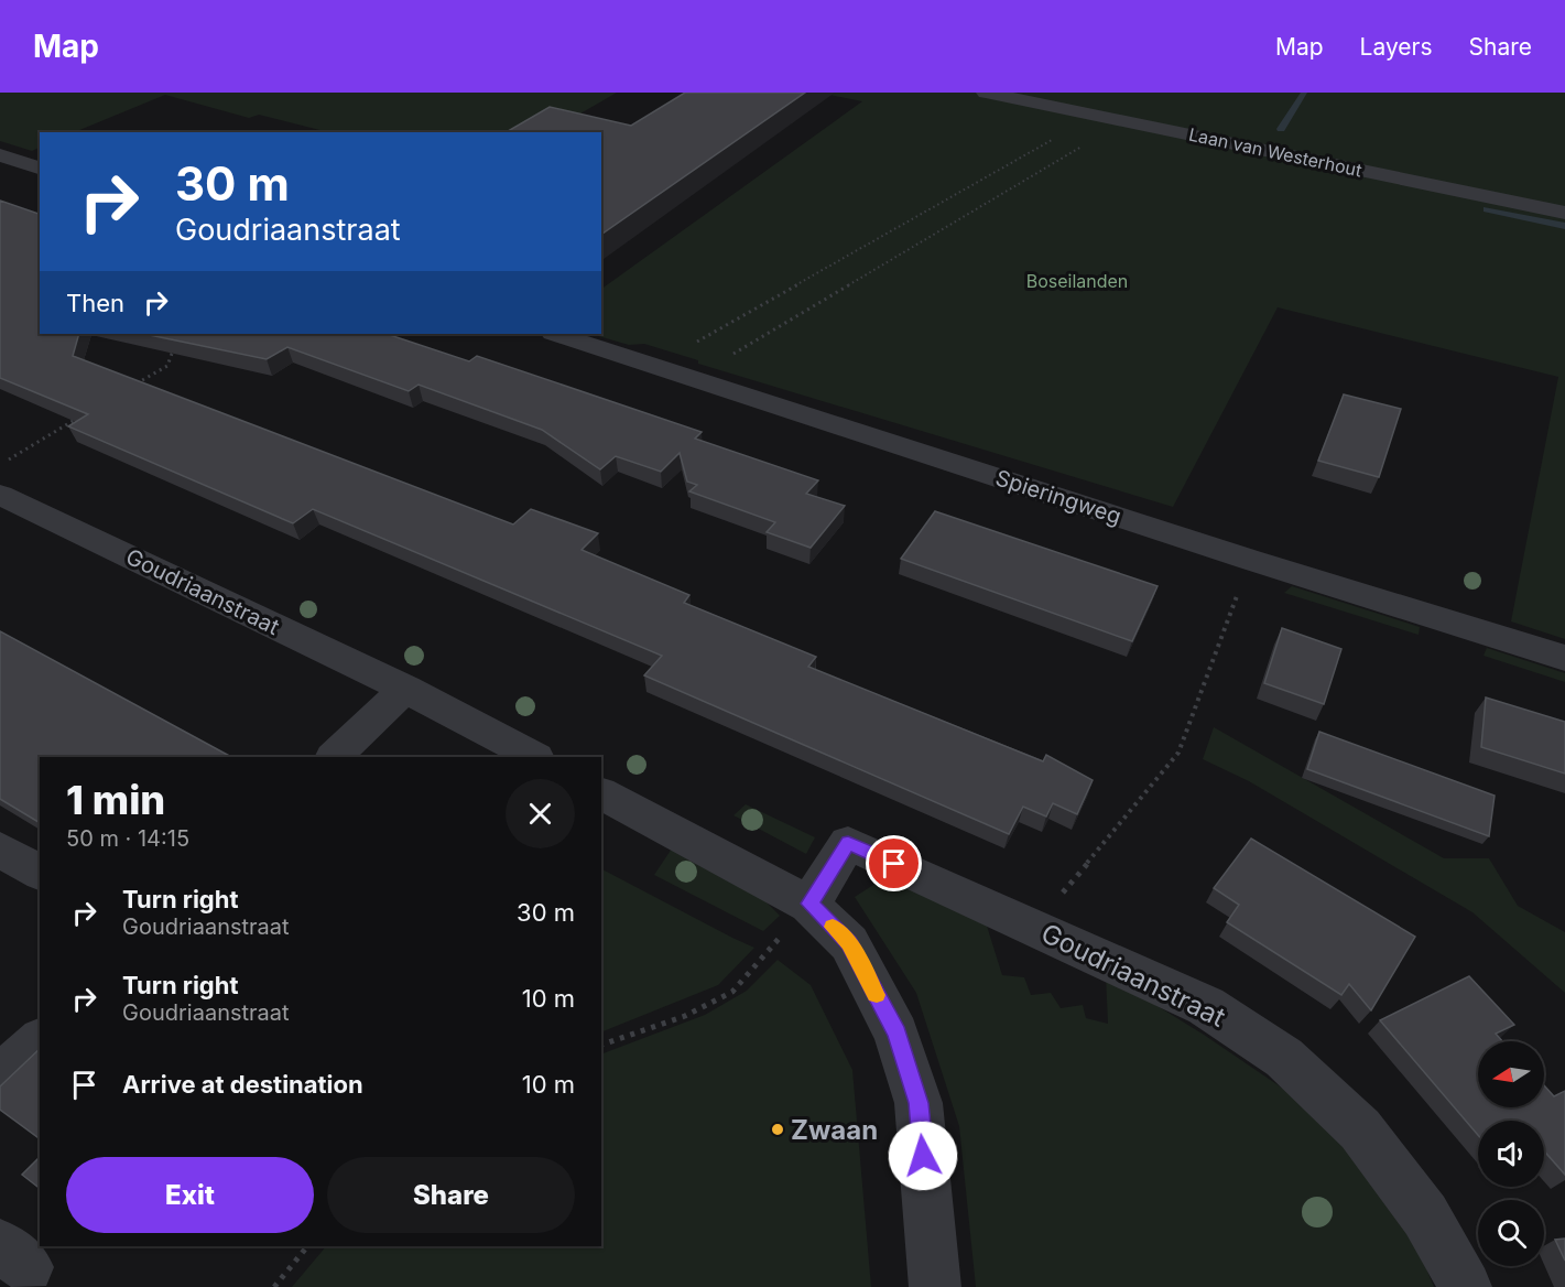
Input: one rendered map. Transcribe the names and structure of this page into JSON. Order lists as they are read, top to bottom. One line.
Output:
{"streets":{"street":["Laan van Westerhout","Spieringweg","Goudriaanstraat"]},"parks":["Boseilanden"],"places":["Zwaan"],"north":"left","page":{"header":"Map","nav":["Map","Layers","Share"],"turn":["30 m","Goudriaanstraat"],"then":"Then","heading":["1 min","50 m · 14:15"],"list":[{"name":"Turn right","note":"Goudriaanstraat","value":"30 m"},{"name":"Turn right","note":"Goudriaanstraat","value":"10 m"},{"name":"Arrive at destination","value":"10 m"}],"buttons":["Exit","Share"]}}
